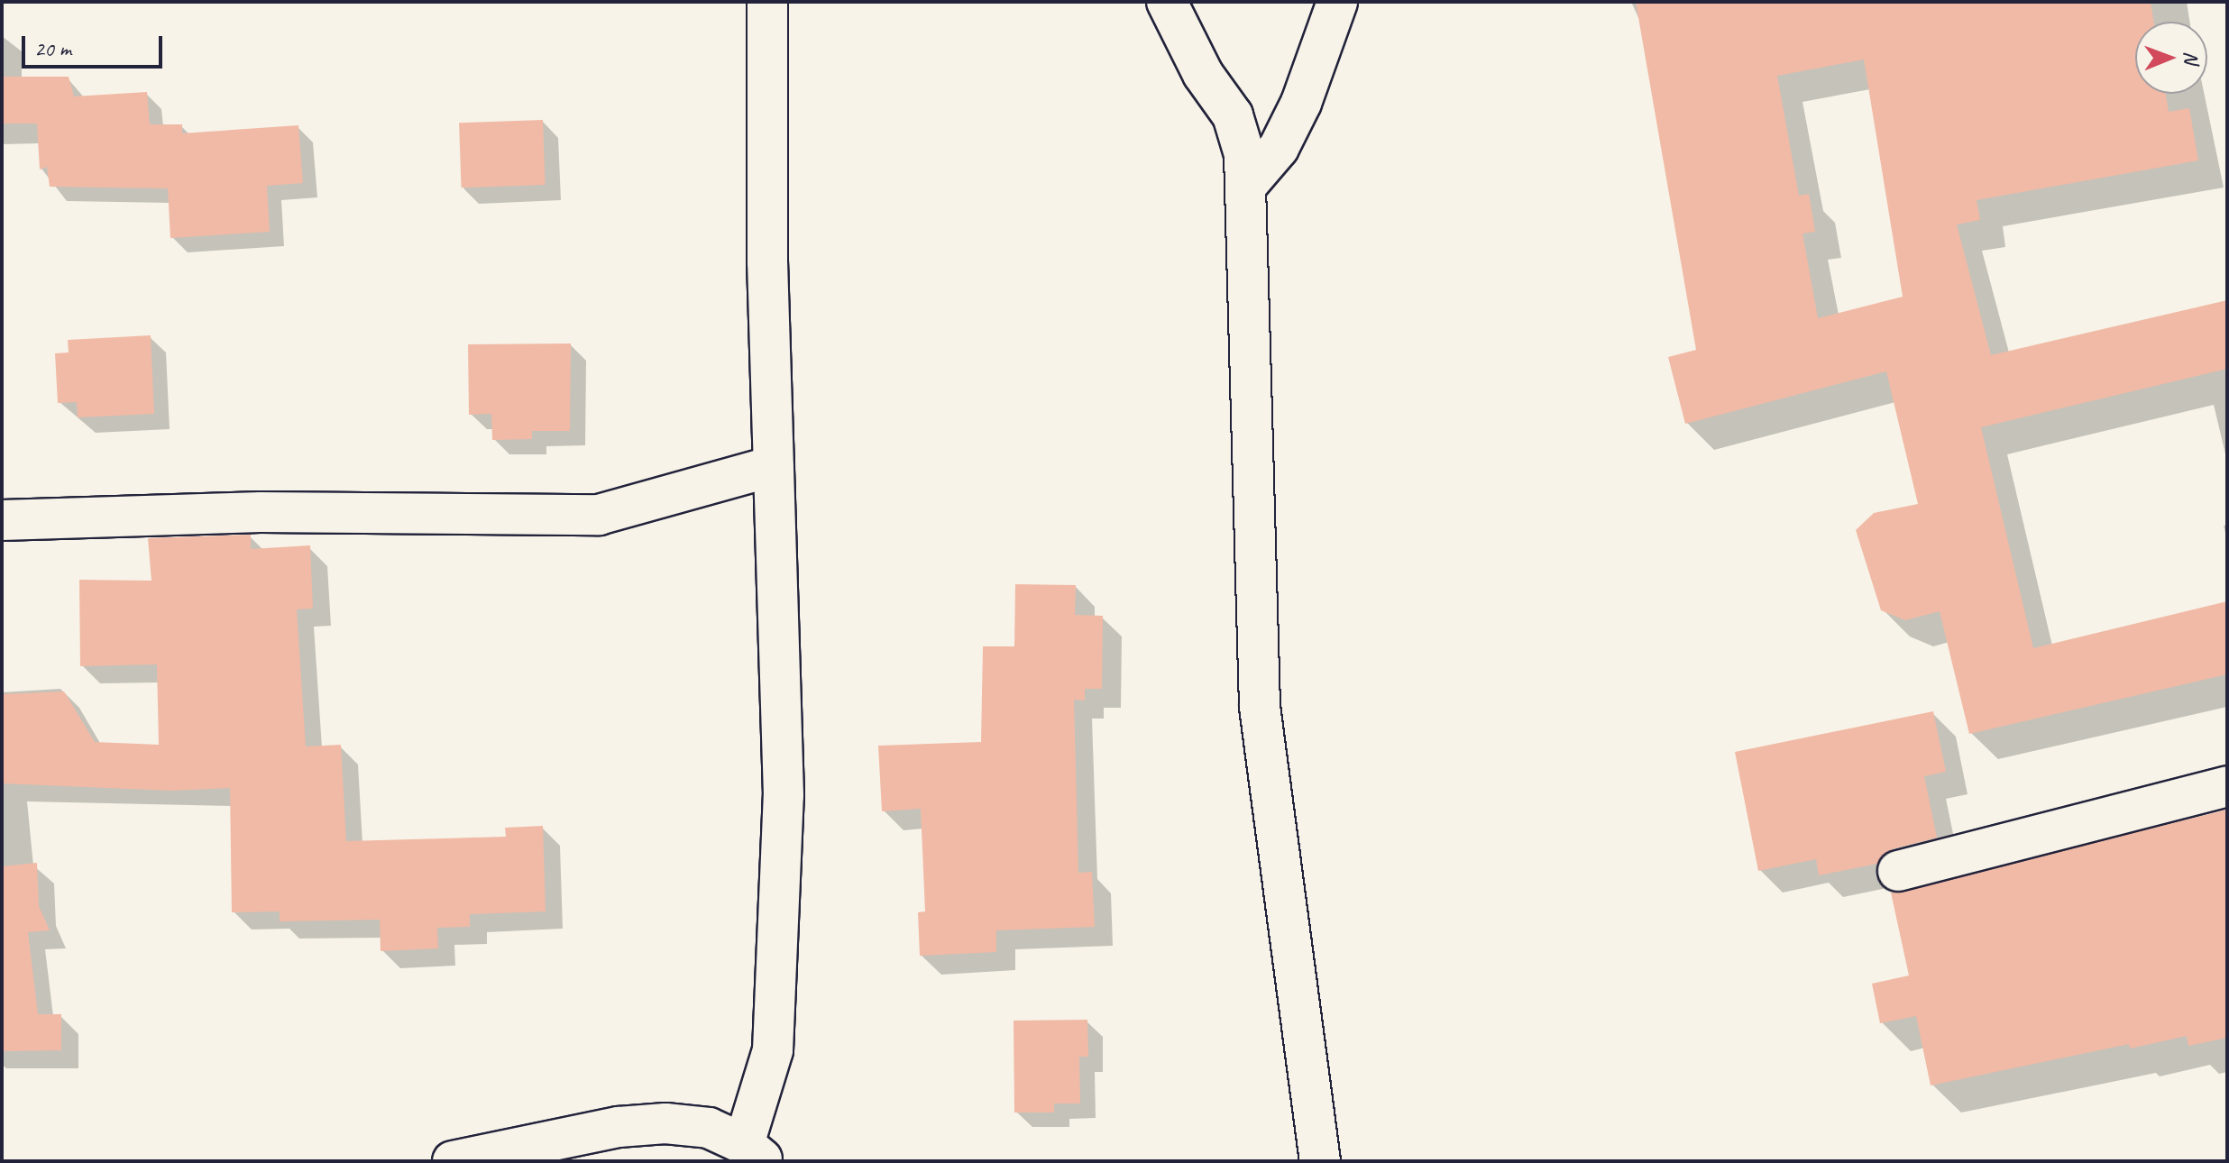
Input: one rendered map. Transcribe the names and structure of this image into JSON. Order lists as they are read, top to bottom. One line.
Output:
{"scale_bar":"20 m","north":"right"}
